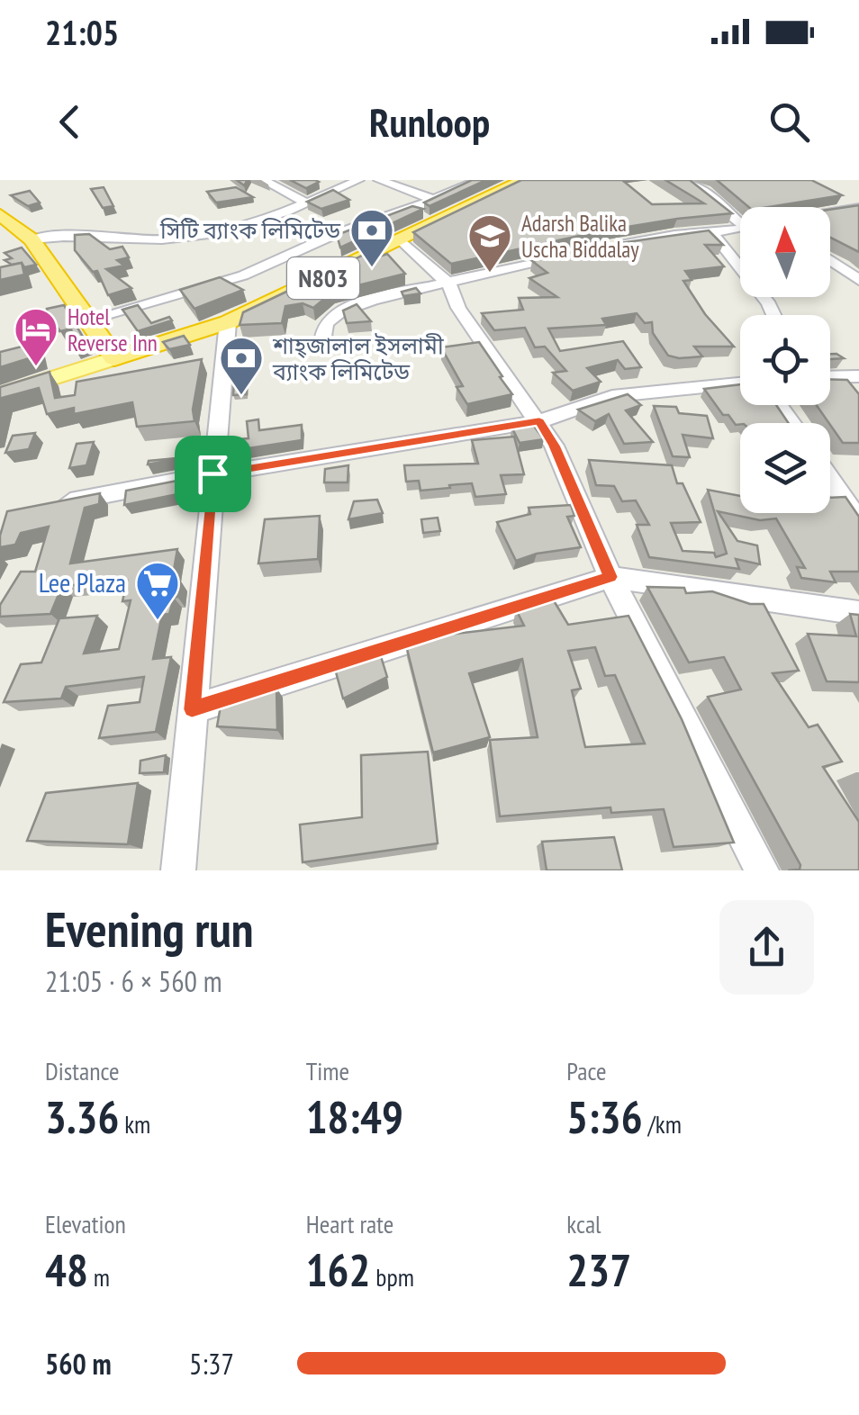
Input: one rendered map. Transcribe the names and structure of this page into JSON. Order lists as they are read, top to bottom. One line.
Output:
{"streets":{"highway":["N803"]},"places":{"bank":["সিটি ব্যাংক লিমিটেড","শাহ্জালাল ইসলামী ব্যাংক লিমিটেড"],"school or university":["Adarsh Balika Uscha Biddalay"],"hotel":["Hotel Reverse Inn"],"supermarket":["Lee Plaza"]},"north":"top","page":{"status":"21:05","header":"Runloop","heading":["Evening run","21:05 · 6 × 560 m"],"stats":[["Distance","3.36 km"],["Time","18:49"],["Pace","5:36 /km"],["Elevation","48 m"],["Heart rate","162 bpm"],["kcal","237"]],"list":[{"name":"560 m","note":"5:37"}]}}
